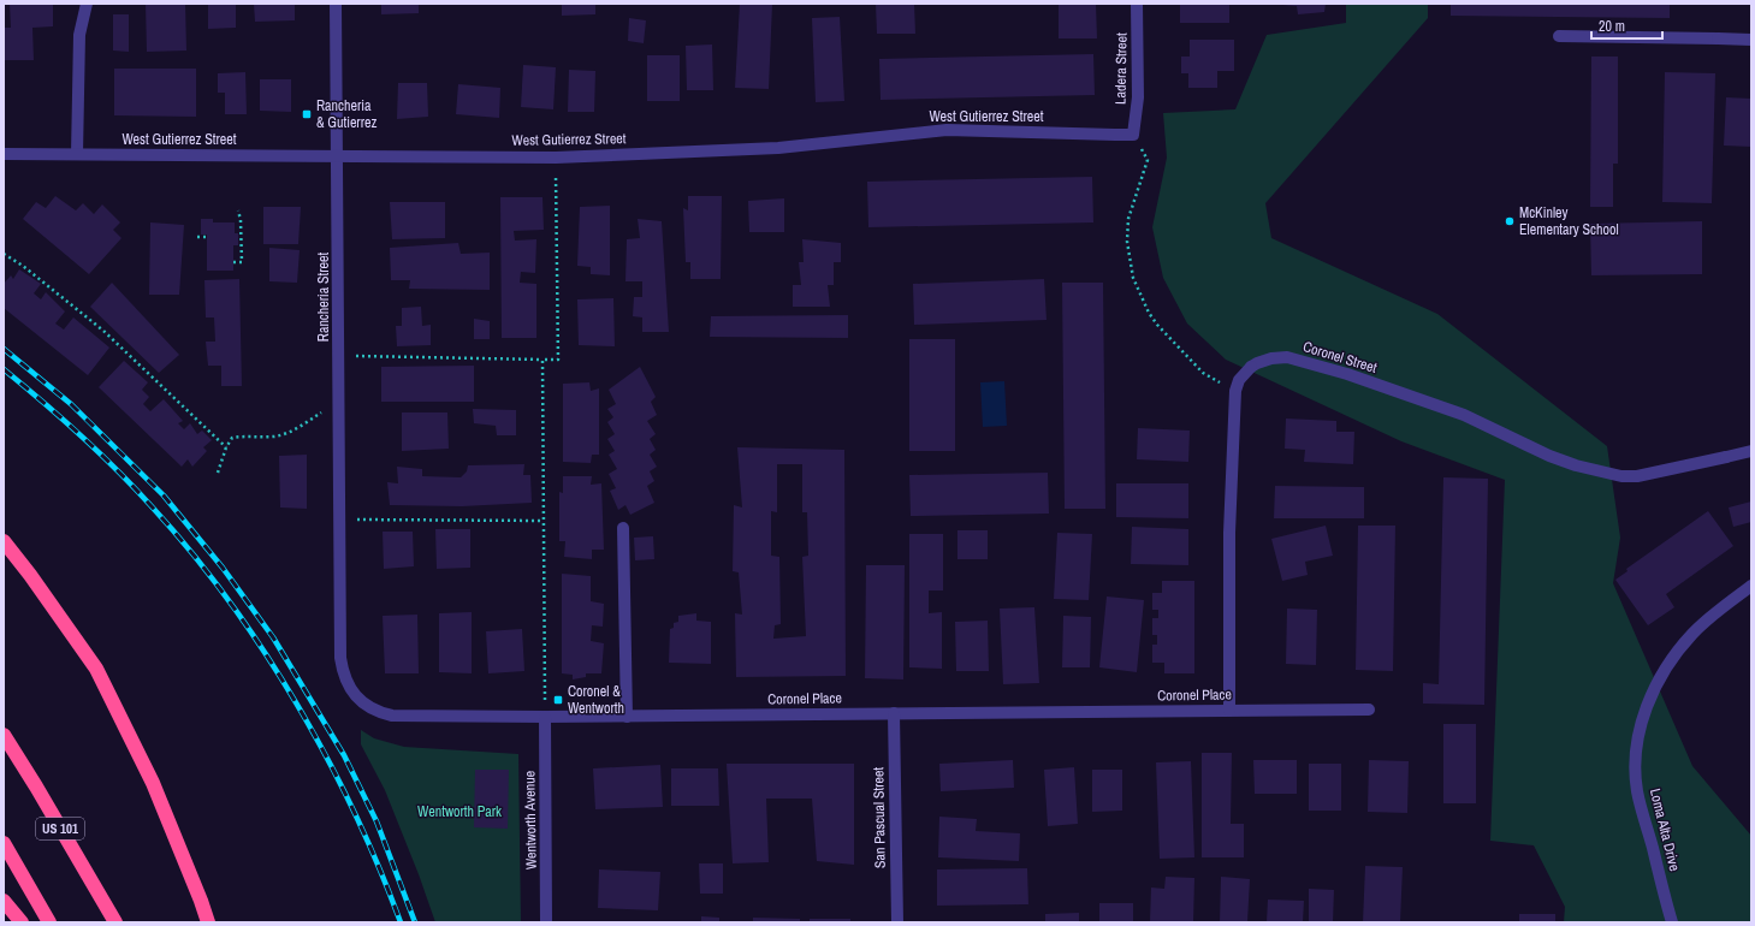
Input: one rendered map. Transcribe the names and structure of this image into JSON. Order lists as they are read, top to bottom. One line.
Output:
{"streets":{"highway":["US 101"],"street":["Ladera Street","West Gutierrez Street","Rancheria Street","Coronel Street","Coronel Place","San Pascual Street","Wentworth Avenue","Loma Alta Drive"]},"crossings":[["Ladera Street","West Gutierrez Street"],["West Gutierrez Street","Rancheria Street"],["Rancheria Street","Coronel Place"],["Coronel Street","Coronel Place"],["Coronel Place","San Pascual Street"],["Coronel Place","Wentworth Avenue"]],"parks":["Wentworth Park"],"places":{"transit":["Rancheria & Gutierrez","Coronel & Wentworth"],"other":["McKinley Elementary School"]},"scale_bar":"20 m"}
